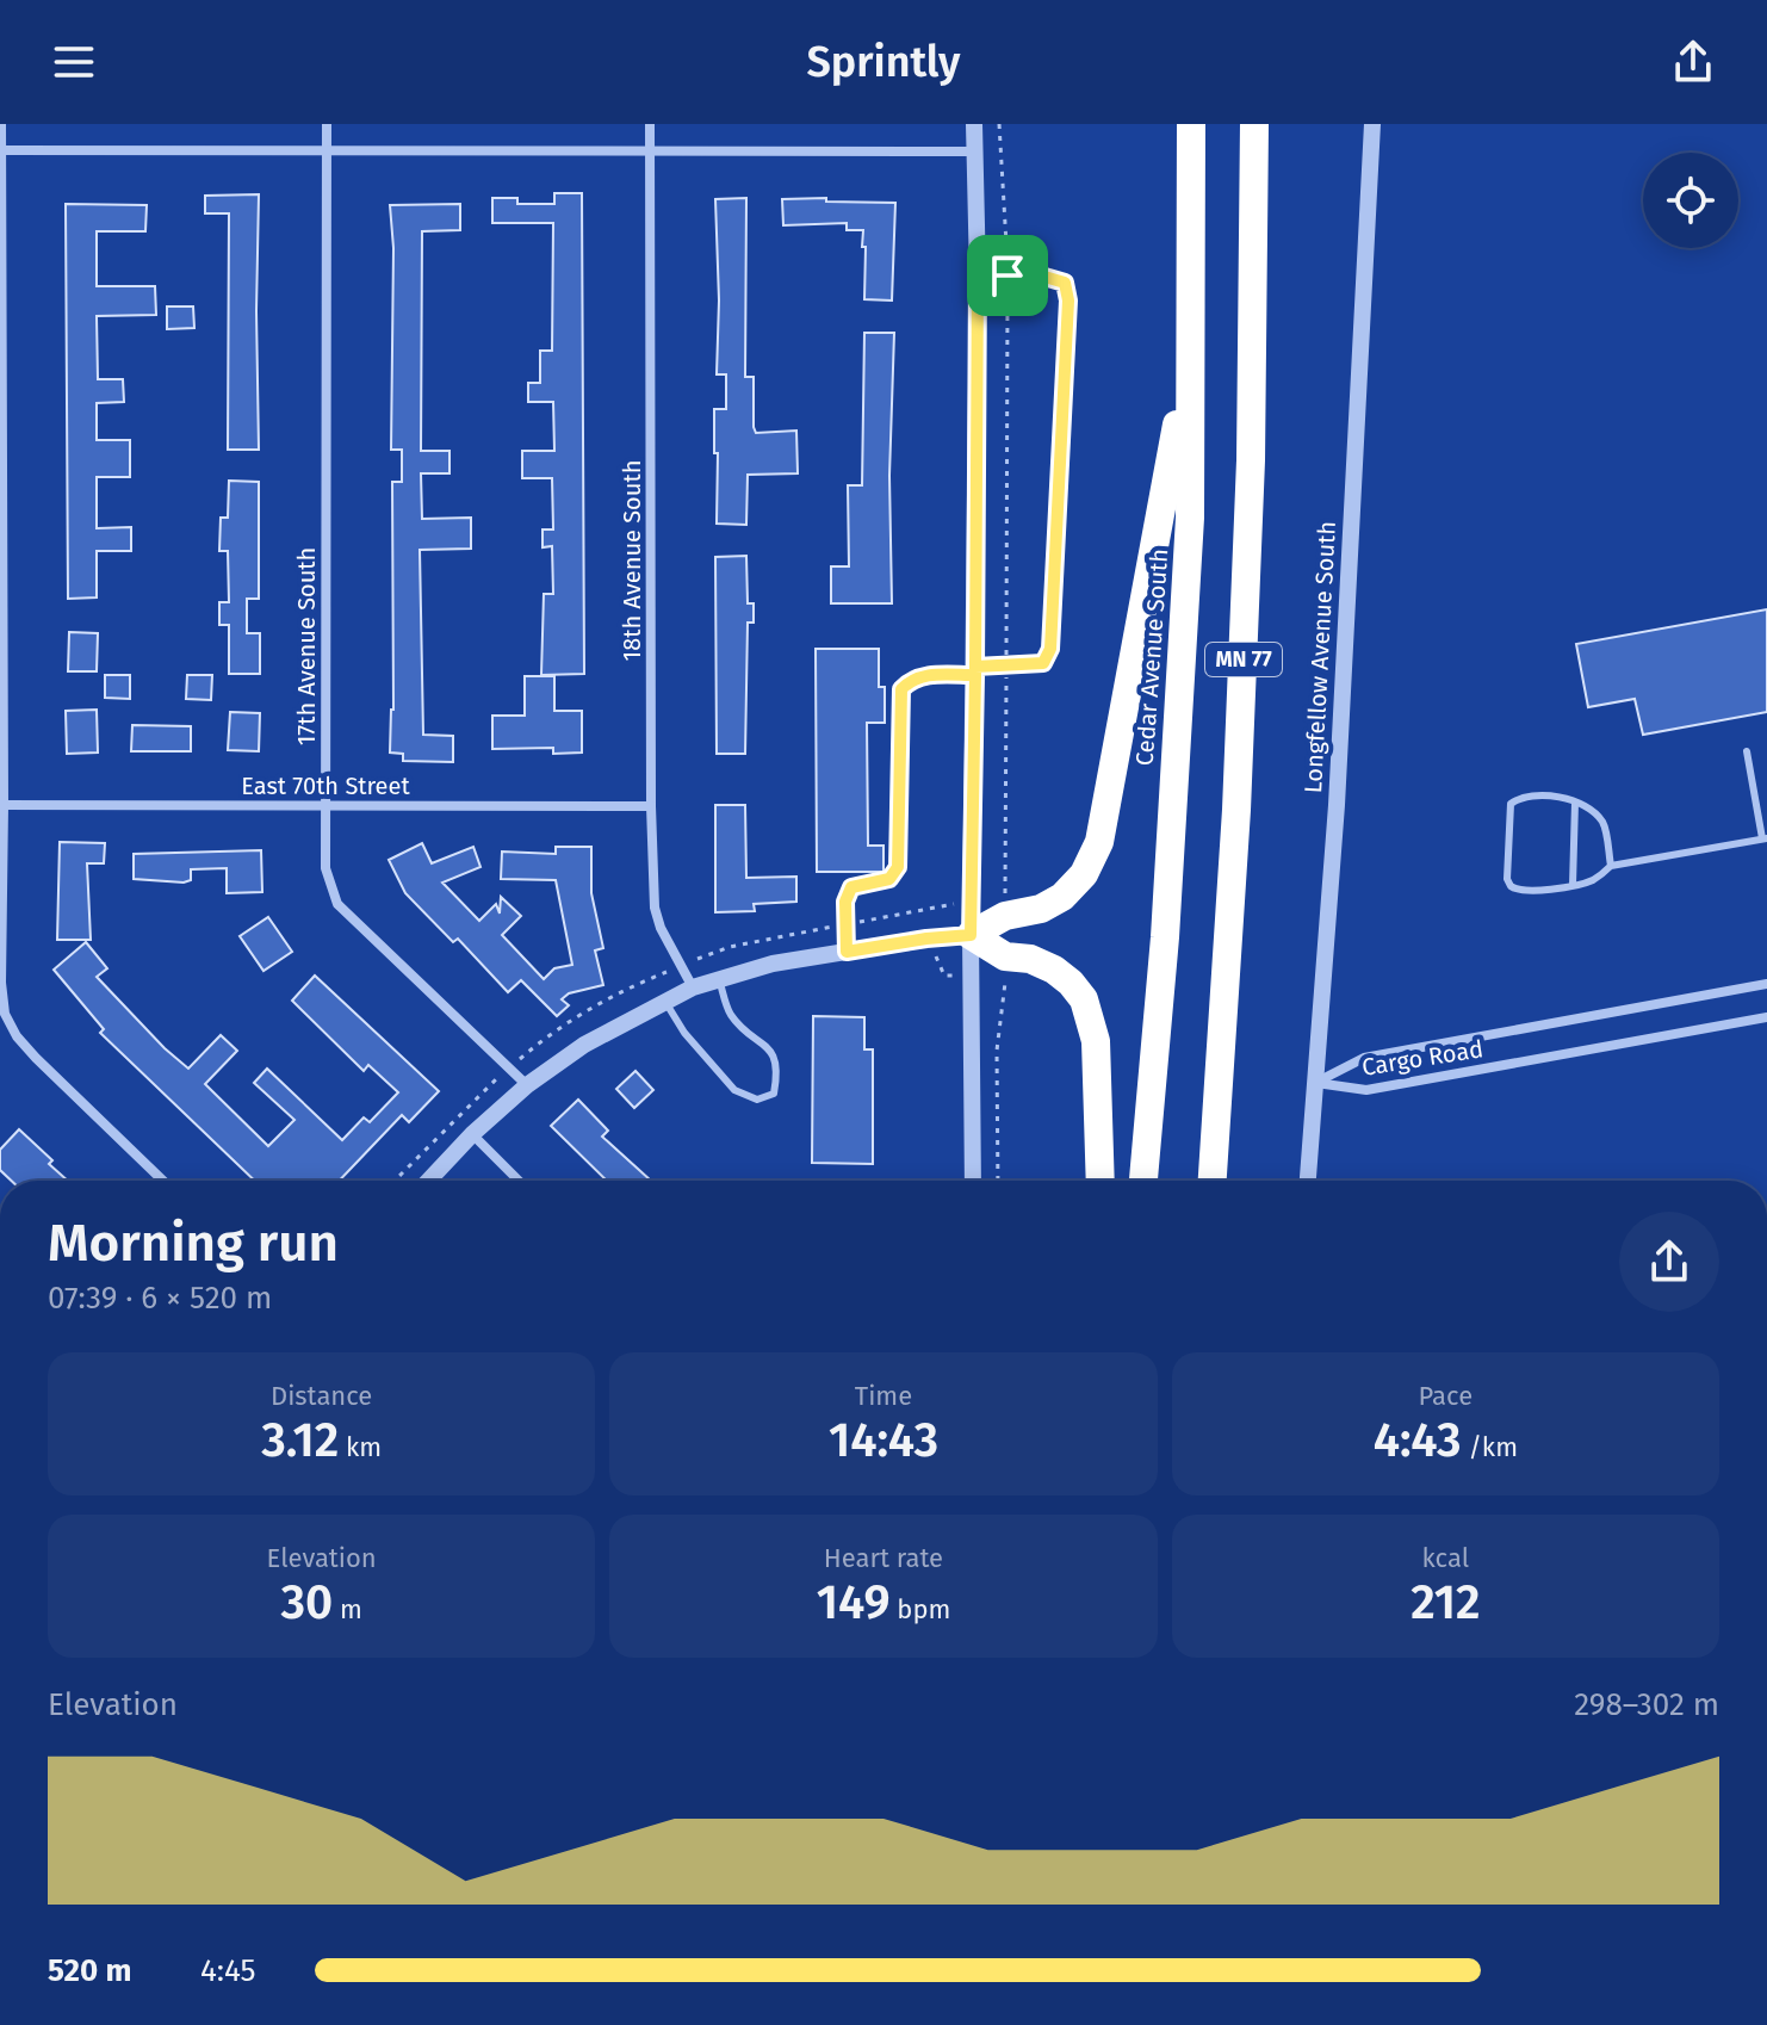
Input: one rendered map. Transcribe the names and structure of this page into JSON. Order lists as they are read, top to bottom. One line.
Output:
{"streets":{"highway":["Cedar Avenue South","MN 77"],"street":["18th Avenue South","17th Avenue South","Longfellow Avenue South","East 70th Street","Cargo Road"]},"crossings":[["18th Avenue South","East 70th Street"],["17th Avenue South","East 70th Street"],["Longfellow Avenue South","Cargo Road"]],"page":{"header":"Sprintly","heading":["Morning run","07:39 · 6 × 520 m"],"stats":[["Distance","3.12 km"],["Time","14:43"],["Pace","4:43 /km"],["Elevation","30 m"],["Heart rate","149 bpm"],["kcal","212"]],"chart":["Elevation","298–302 m"],"list":[{"name":"520 m","note":"4:45"}]}}
